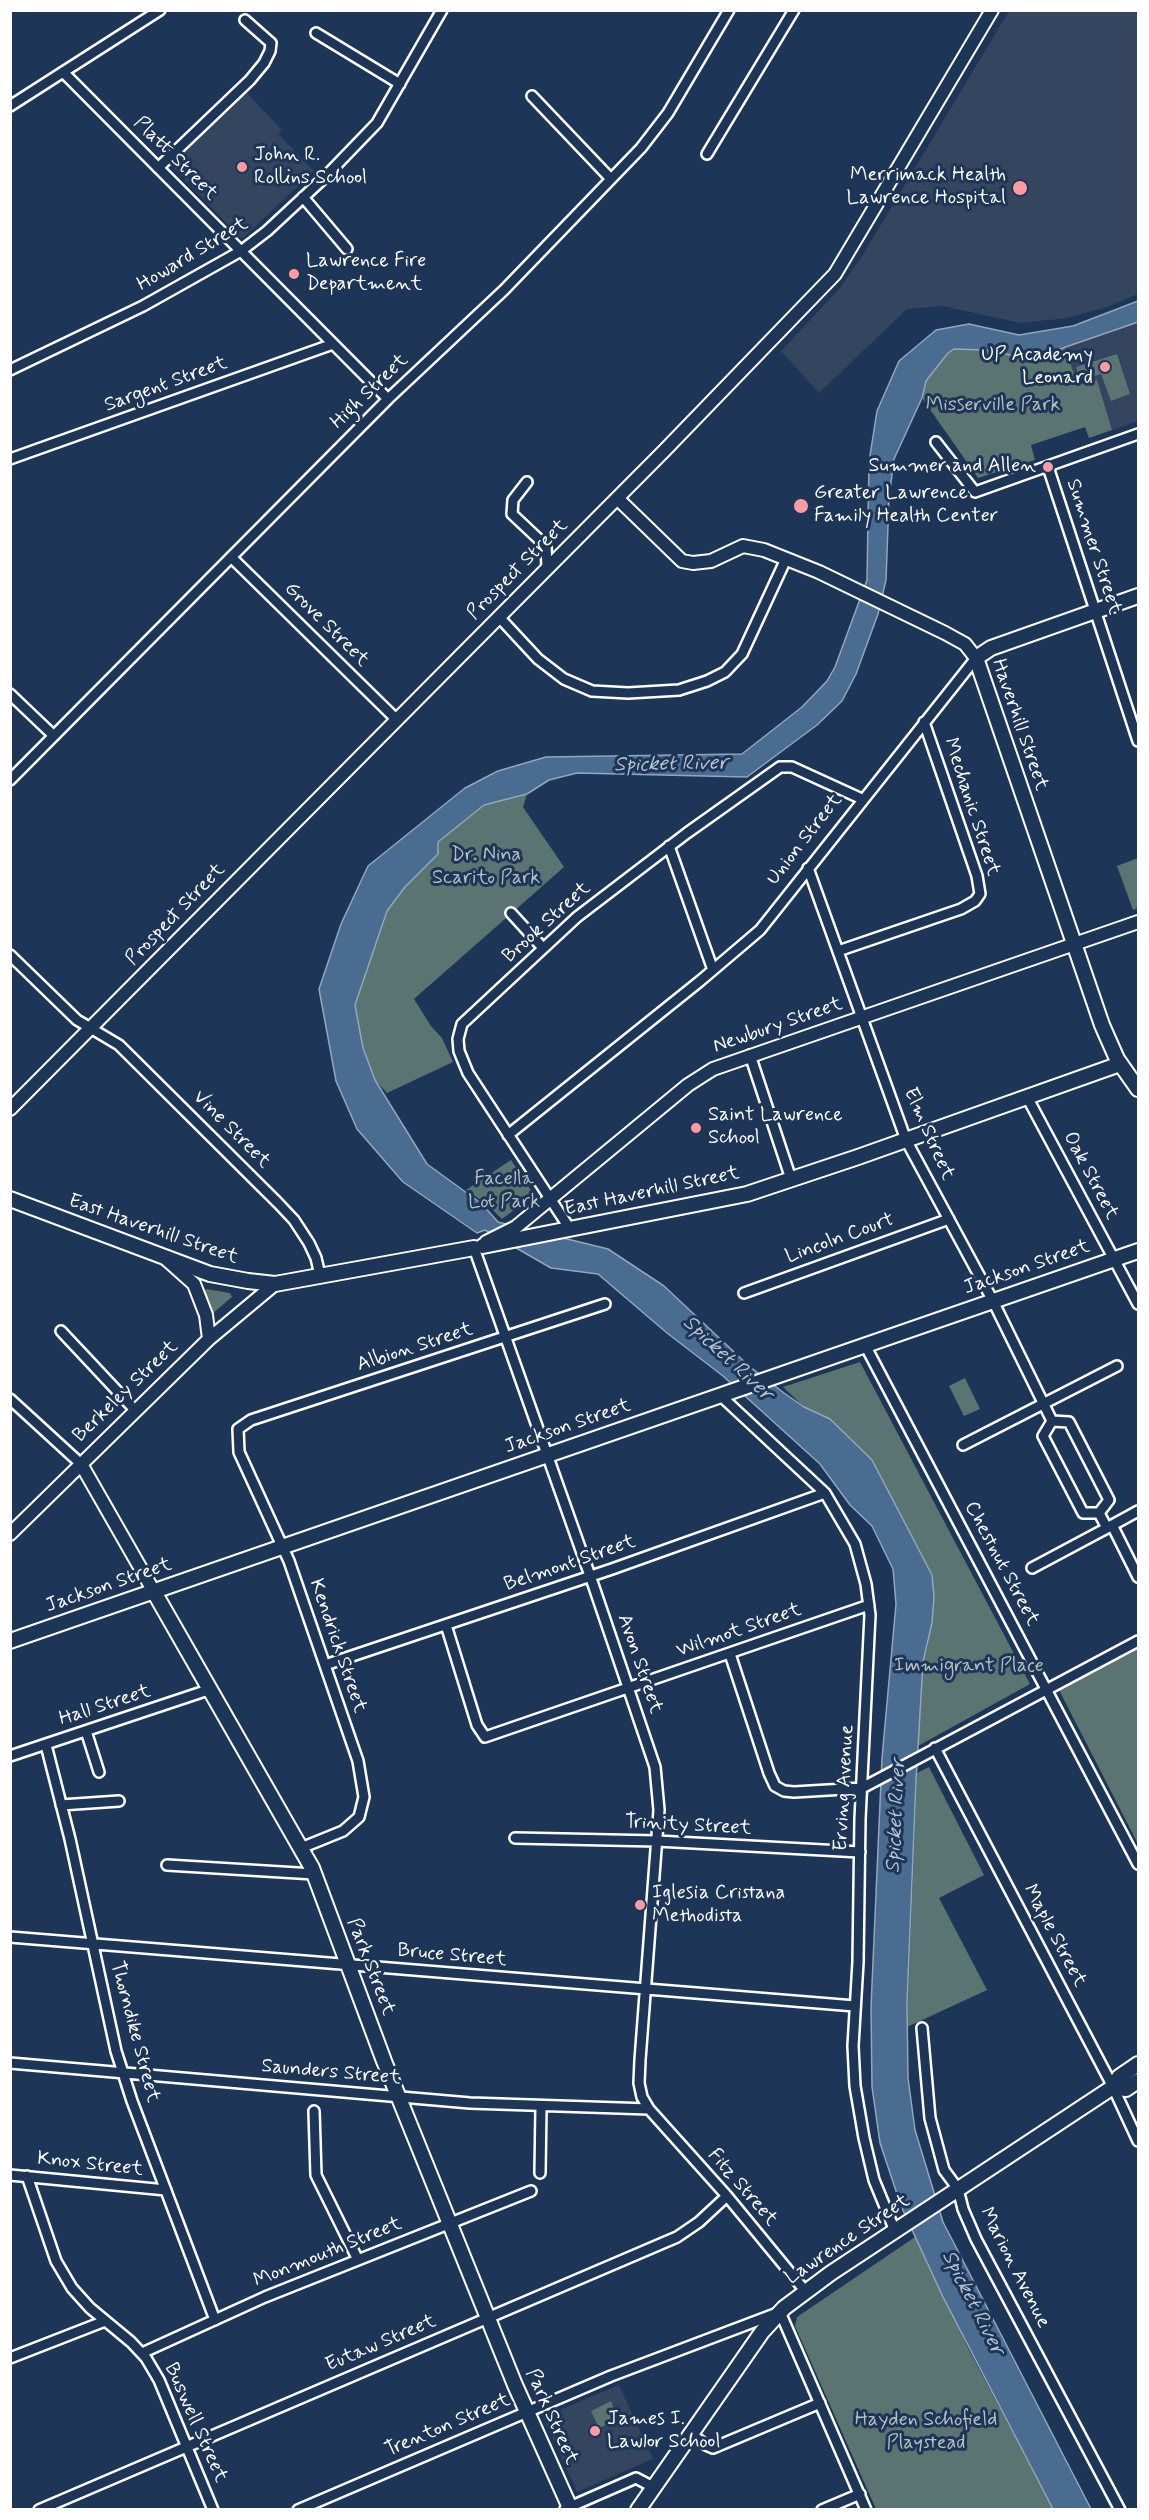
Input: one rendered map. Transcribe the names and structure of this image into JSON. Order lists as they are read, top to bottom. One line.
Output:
{"streets":{"main road":["Haverhill Street","Union Street","East Haverhill Street","Jackson Street","Park Street","Lawrence Street"],"street":["Platt Street","Howard Street","Sargent Street","High Street","Summer Street","Prospect Street","Grove Street","Mechanic Street","Brook Street","Newbury Street","Vine Street","Elm Street","Oak Street","Lincoln Court","Albion Street","Berkeley Street","Belmont Street","Chestnut Street","Wilmot Street","Kendrick Street","Avon Street","Hall Street","Erving Avenue","Trinity Street","Maple Street","Bruce Street","Thorndike Street","Saunders Street","Knox Street","Fitz Street","Monmouth Street","Marion Avenue","Eutaw Street","Buswell Street","Trenton Street"]},"crossings":[["Platt Street","Howard Street"],["Platt Street","Sargent Street"],["Platt Street","High Street"],["High Street","Grove Street"],["Summer Street","Union Street"],["Prospect Street","Grove Street"],["Prospect Street","Haverhill Street"],["Prospect Street","Vine Street"],["Haverhill Street","Union Street"],["Haverhill Street","Newbury Street"],["Haverhill Street","East Haverhill Street"],["Mechanic Street","Union Street"],["Mechanic Street","Elm Street"],["Union Street","Brook Street"],["Union Street","Elm Street"],["Brook Street","Newbury Street"],["Brook Street","East Haverhill Street"],["Newbury Street","Elm Street"],["Newbury Street","East Haverhill Street"],["Newbury Street","Avon Street"],["Vine Street","East Haverhill Street"],["Elm Street","East Haverhill Street"],["Elm Street","Lincoln Court"],["Elm Street","Jackson Street"],["Oak Street","East Haverhill Street"],["Oak Street","Jackson Street"],["East Haverhill Street","Berkeley Street"],["East Haverhill Street","Avon Street"],["Jackson Street","Chestnut Street"],["Jackson Street","Kendrick Street"],["Jackson Street","Avon Street"],["Jackson Street","Erving Avenue"],["Jackson Street","Park Street"],["Albion Street","Kendrick Street"],["Albion Street","Avon Street"],["Berkeley Street","Park Street"],["Belmont Street","Wilmot Street"],["Belmont Street","Kendrick Street"],["Belmont Street","Avon Street"],["Belmont Street","Erving Avenue"],["Wilmot Street","Avon Street"],["Wilmot Street","Erving Avenue"],["Kendrick Street","Park Street"],["Avon Street","Trinity Street"],["Avon Street","Bruce Street"],["Avon Street","Saunders Street"],["Avon Street","Fitz Street"],["Hall Street","Park Street"],["Hall Street","Thorndike Street"],["Erving Avenue","Trinity Street"],["Erving Avenue","Bruce Street"],["Erving Avenue","Lawrence Street"],["Maple Street","Lawrence Street"],["Bruce Street","Park Street"],["Bruce Street","Thorndike Street"],["Park Street","Saunders Street"],["Park Street","Monmouth Street"],["Park Street","Eutaw Street"],["Park Street","Trenton Street"],["Thorndike Street","Saunders Street"],["Thorndike Street","Knox Street"],["Thorndike Street","Monmouth Street"],["Saunders Street","Fitz Street"],["Knox Street","Buswell Street"],["Fitz Street","Lawrence Street"],["Fitz Street","Eutaw Street"],["Lawrence Street","Marion Avenue"],["Lawrence Street","Trenton Street"],["Monmouth Street","Buswell Street"],["Eutaw Street","Buswell Street"]],"water":["Spicket River"],"parks":["Misserville Park","Dr. Nina Scarito Park","Facella Lot Park","Immigrant Place","Hayden Schofield Playstead"],"places":["John R. Rollins School","Merrimack Health Lawrence Hospital","Lawrence Fire Department","UP Academy Leonard","Summer and Allen","Greater Lawrence Family Health Center","Saint Lawrence School","Iglesia Cristana Methodista","James I. Lawlor School"]}
